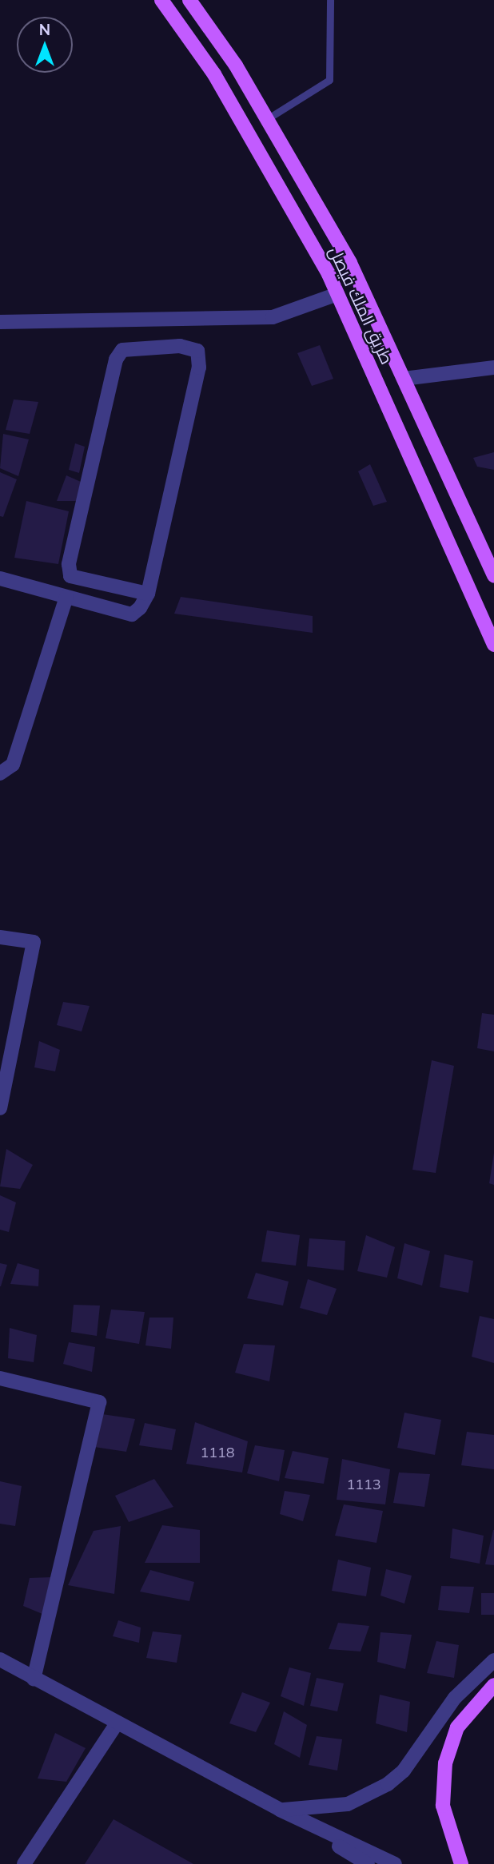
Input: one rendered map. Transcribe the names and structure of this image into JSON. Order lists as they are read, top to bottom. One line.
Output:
{"streets":{"main road":["طريق الملك فيصل"]},"house_numbers":["1118","1113"],"north":"top"}
